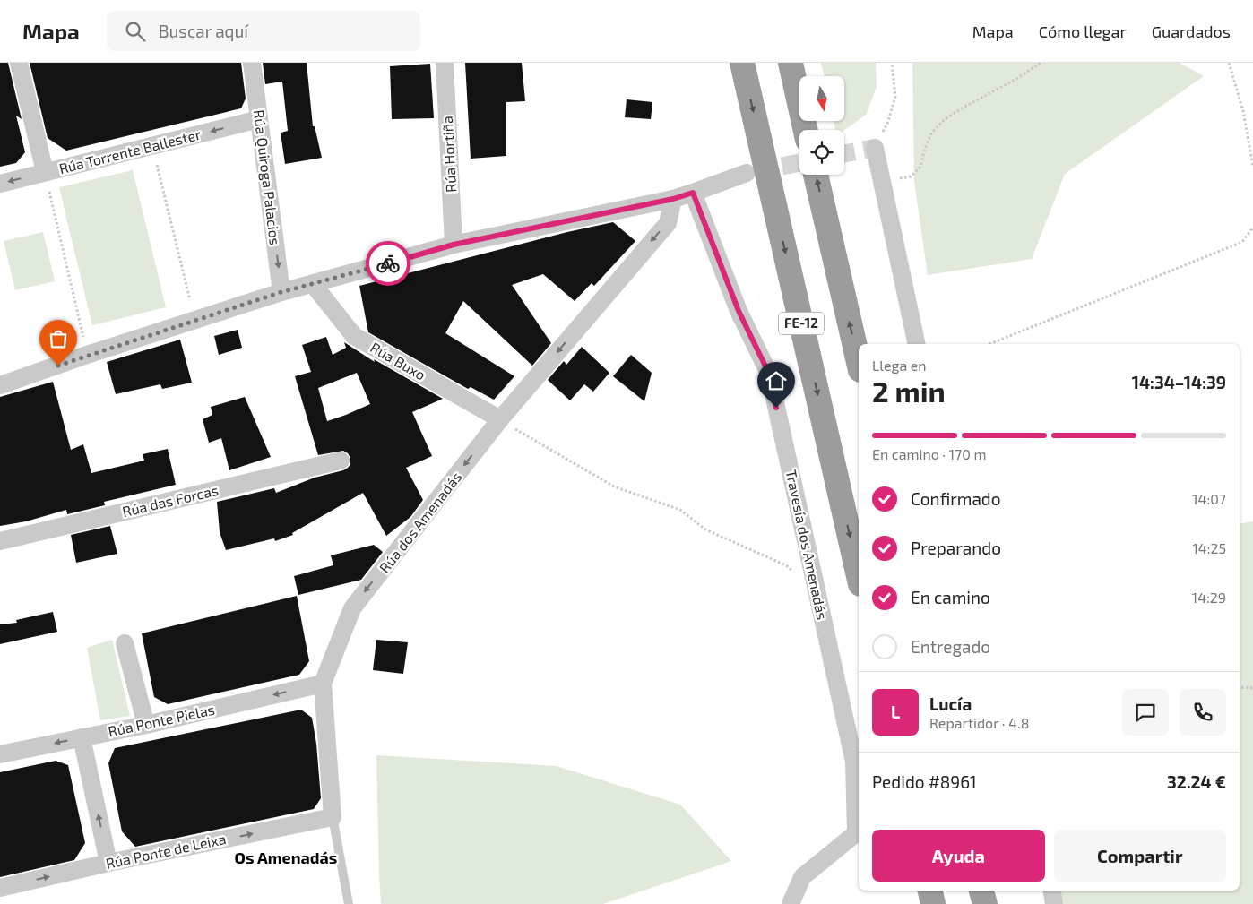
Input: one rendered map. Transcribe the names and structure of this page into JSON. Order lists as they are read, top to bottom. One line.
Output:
{"streets":{"highway":["FE-12"],"street":["Rúa Torrente Ballester","Rúa Hortiña","Rúa Quiroga Palacios","Rúa Buxo","Rúa das Forcas","Rúa dos Amenadás","Travesía dos Amenadás","Rúa Ponte Pielas","Rúa Ponte de Leixa"]},"crossings":[["Rúa Torrente Ballester","Rúa Quiroga Palacios"],["Rúa Buxo","Rúa dos Amenadás"],["Rúa dos Amenadás","Rúa Ponte Pielas"],["Rúa dos Amenadás","Rúa Ponte de Leixa"]],"one_way":["Rúa Torrente Ballester","Rúa Quiroga Palacios","Rúa dos Amenadás","Rúa Ponte Pielas","Rúa Ponte de Leixa"],"districts":["Os Amenadás"],"north":"bottom","page":{"header":"Mapa","search":"Buscar aquí","nav":["Mapa","Cómo llegar","Guardados"],"heading":["2 min","Llega en","14:34–14:39"],"panel":["Lucía","Repartidor · 4.8","Pedido #8961","32.24 €"],"bar":"En camino · 170 m","list":[["Confirmado","14:07"],["Preparando","14:25"],["En camino","14:29"],"Entregado"],"round":"L","buttons":["Ayuda","Compartir"]}}
